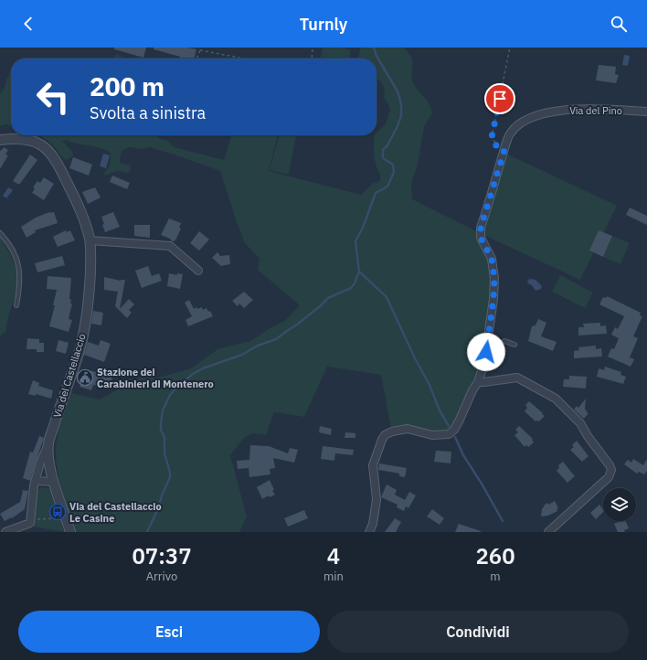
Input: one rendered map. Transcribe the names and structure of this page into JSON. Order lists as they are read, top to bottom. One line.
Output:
{"streets":{"street":["Via del Pino","Via del Castellaccio"]},"places":{"public building":["Stazione dei Carabinieri di Montenero"],"bus stop":["Via del Castellaccio Le Casine"]},"page":{"header":"Turnly","turn":["200 m","Svolta a sinistra"],"eta":["07:37","Arrivo","4","min","260","m"],"buttons":["Esci","Condividi"]}}
